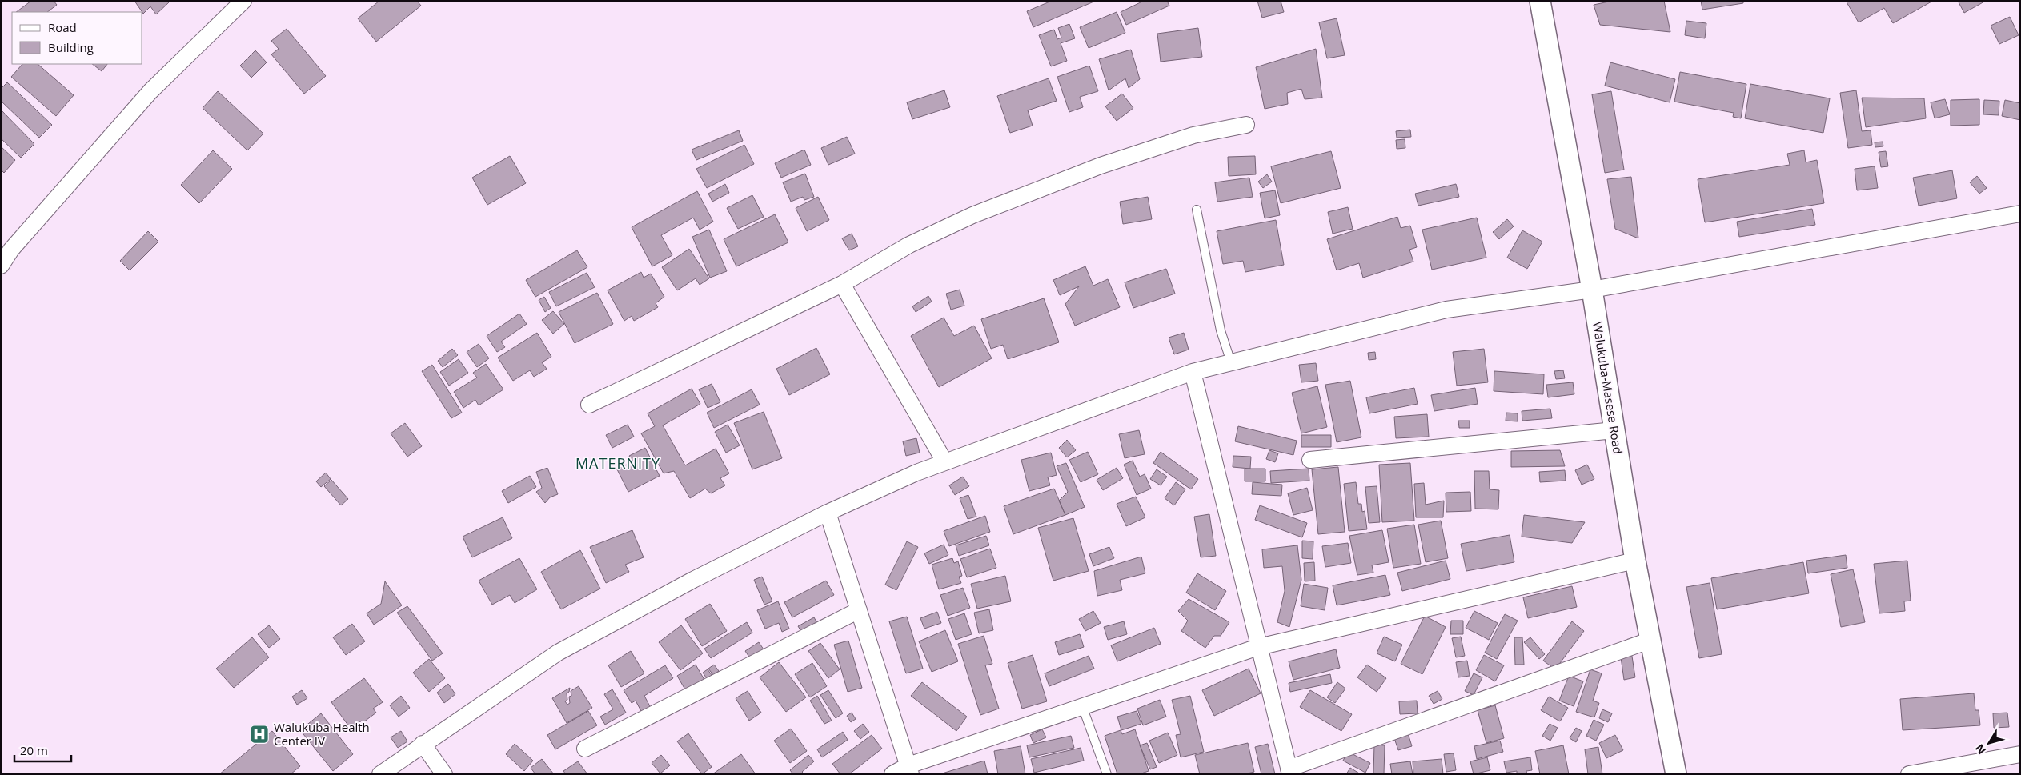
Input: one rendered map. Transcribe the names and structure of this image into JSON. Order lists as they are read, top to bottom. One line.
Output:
{"streets":{"street":["Walukuba-Masese Road"]},"districts":["MATERNITY"],"places":{"hospital":["Walukuba Health Center IV"]},"legend":["Road","Building"],"scale_bar":"20 m","north":"bottom left"}
